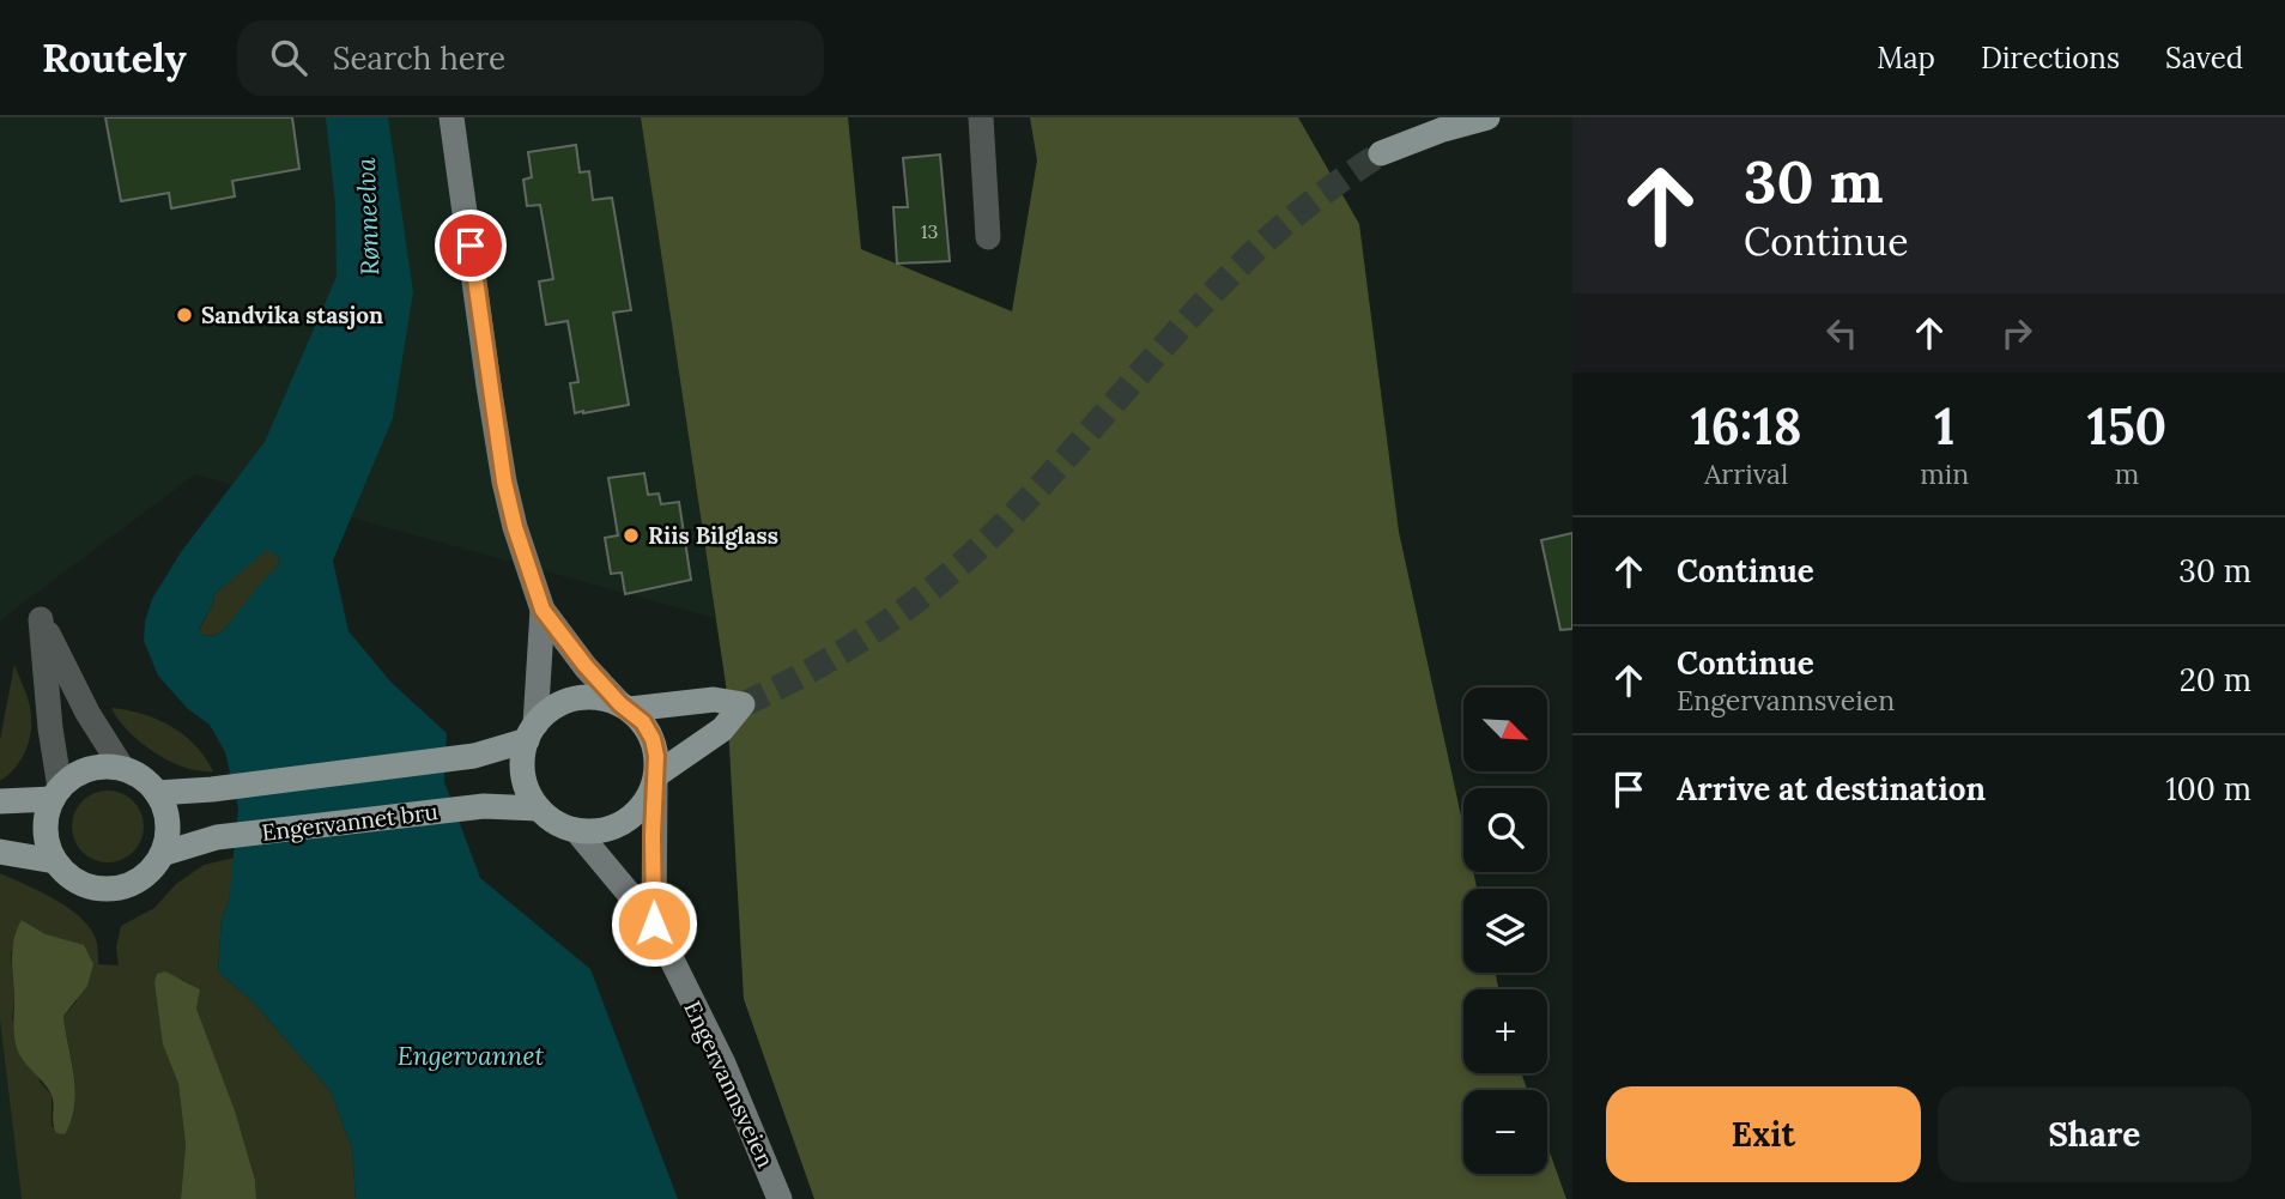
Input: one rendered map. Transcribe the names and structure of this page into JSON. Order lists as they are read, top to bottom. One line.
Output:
{"streets":{"main road":["Engervannet bru","Engervannsveien"]},"crossings":[["Engervannet bru","Engervannsveien"]],"water":["Rønneelva","Engervannet"],"places":["Sandvika stasjon","Riis Bilglass"],"house_numbers":["13"],"north":"bottom right","page":{"header":"Routely","search":"Search here","nav":["Map","Directions","Saved"],"turn":["30 m","Continue"],"eta":["16:18","Arrival","1","min","150","m"],"list":[{"name":"Continue","value":"30 m"},{"name":"Continue","note":"Engervannsveien","value":"20 m"},{"name":"Arrive at destination","value":"100 m"}],"map_buttons":["+","−"],"buttons":["Exit","Share"]}}
